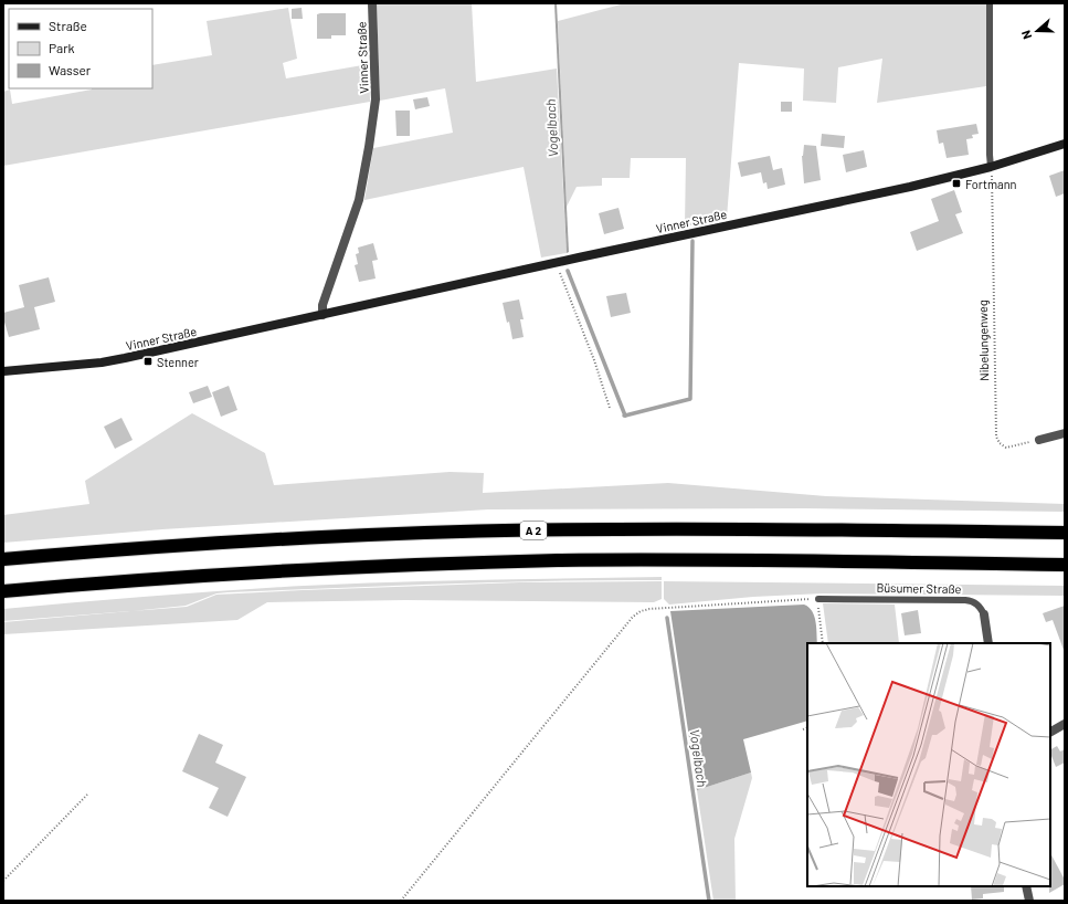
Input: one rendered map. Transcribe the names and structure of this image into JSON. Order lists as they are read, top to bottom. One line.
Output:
{"streets":{"highway":["A 2"],"street":["Vinner Straße","Büsumer Straße"],"path":["Nibelungenweg"]},"crossings":[["Vinner Straße","Nibelungenweg"]],"water":["Vogelbach"],"places":{"transit":["Fortmann","Stenner"]},"legend":["Straße","Park","Wasser"],"north":"left"}
